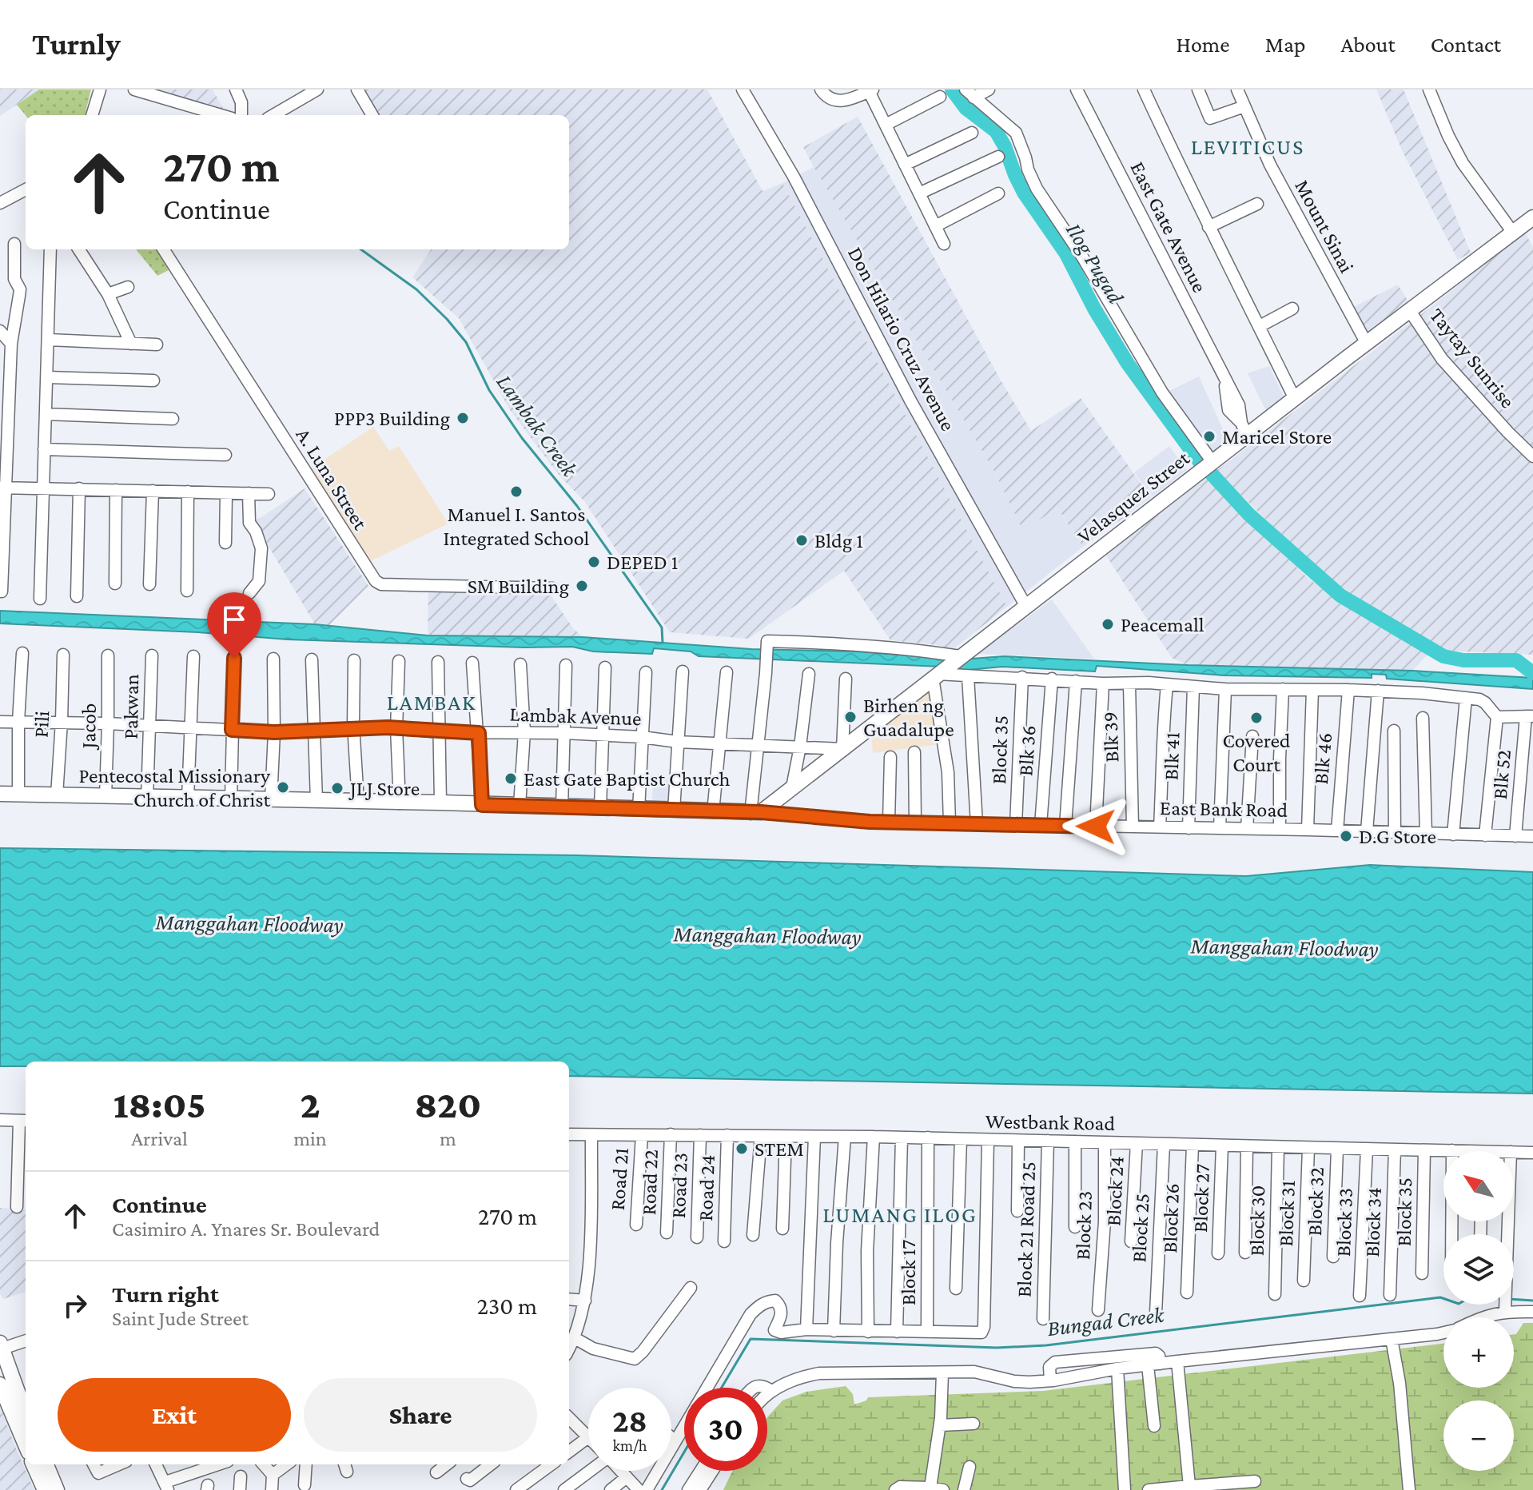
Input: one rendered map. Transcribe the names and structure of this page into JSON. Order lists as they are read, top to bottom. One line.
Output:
{"streets":{"main road":["Velasquez Street"],"street":["Mount Sinai","East Gate Avenue","Don Hilario Cruz Avenue","Taytay Sunrise","A. Luna Street","Pakwan","Lambak Avenue","Pili","Jacob","Blk 39","Block 35","Blk 36","Blk 41","Blk 46","Blk 52","East Bank Road","Westbank Road","Road 21","Road 22","Road 23","Road 24","Block 24","Block 27","Block 32","Block 31","Block 26","Block 30","Block 33","Block 34","Block 23","Block 25","Block 21 Road 25","Block 17"]},"crossings":[["Mount Sinai","Velasquez Street"],["East Gate Avenue","Velasquez Street"],["Don Hilario Cruz Avenue","Velasquez Street"],["Taytay Sunrise","Velasquez Street"],["Velasquez Street","Lambak Avenue"],["Velasquez Street","East Bank Road"],["Pakwan","Lambak Avenue"],["Lambak Avenue","Pili"],["Lambak Avenue","Jacob"],["Blk 39","East Bank Road"],["Block 35","East Bank Road"],["Block 35","Westbank Road"],["Blk 36","East Bank Road"],["Blk 41","East Bank Road"],["Blk 46","East Bank Road"],["Blk 52","East Bank Road"],["Westbank Road","Road 21"],["Westbank Road","Road 22"],["Westbank Road","Road 23"],["Westbank Road","Road 24"],["Westbank Road","Block 24"],["Westbank Road","Block 27"],["Westbank Road","Block 32"],["Westbank Road","Block 31"],["Westbank Road","Block 26"],["Westbank Road","Block 30"],["Westbank Road","Block 33"],["Westbank Road","Block 34"],["Westbank Road","Block 23"],["Westbank Road","Block 25"],["Westbank Road","Block 21 Road 25"],["Westbank Road","Block 17"]],"districts":["LEVITICUS","LAMBAK","LUMANG ILOG"],"water":["Ilog Pugad","Lambak Creek","Manggahan Floodway","Bungad Creek"],"places":["PPP3 Building","Maricel Store","Manuel I. Santos Integrated School","Bldg 1","DEPED 1","SM Building","Peacemall","Birhen ng Guadalupe","Covered Court","East Gate Baptist Church","Pentecostal Missionary Church of Christ","JLJ Store","D.G Store","STEM"],"north":"top left","page":{"header":"Turnly","nav":["Home","Map","About","Contact"],"turn":["270 m","Continue"],"eta":["18:05","Arrival","2","min","820","m"],"map_buttons":["+","−"],"list":[{"name":"Continue","note":"Casimiro A. Ynares Sr. Boulevard","value":"270 m"},{"name":"Turn right","note":"Saint Jude Street","value":"230 m"}],"buttons":["Exit","Share"],"speed":"28 km/h","limit":"30"}}
